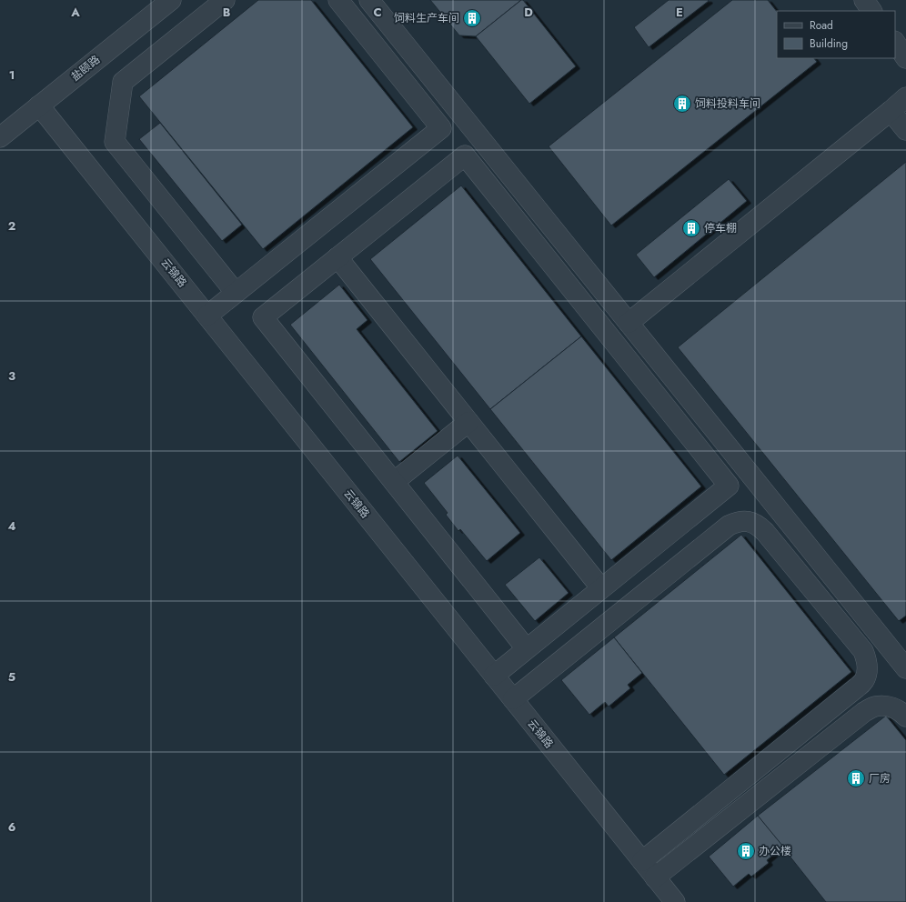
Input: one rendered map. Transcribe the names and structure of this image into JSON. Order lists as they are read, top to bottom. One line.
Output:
{"streets":{"street":["盐颐路","云锦路"]},"crossings":[["盐颐路","云锦路"]],"places":{"building":["饲料生产车间","饲料投料车间","停车棚","厂房","办公楼"]},"legend":["Road","Building"],"grid":{"columns":["A","B","C","D","E"],"rows":["1","2","3","4","5","6"]}}
